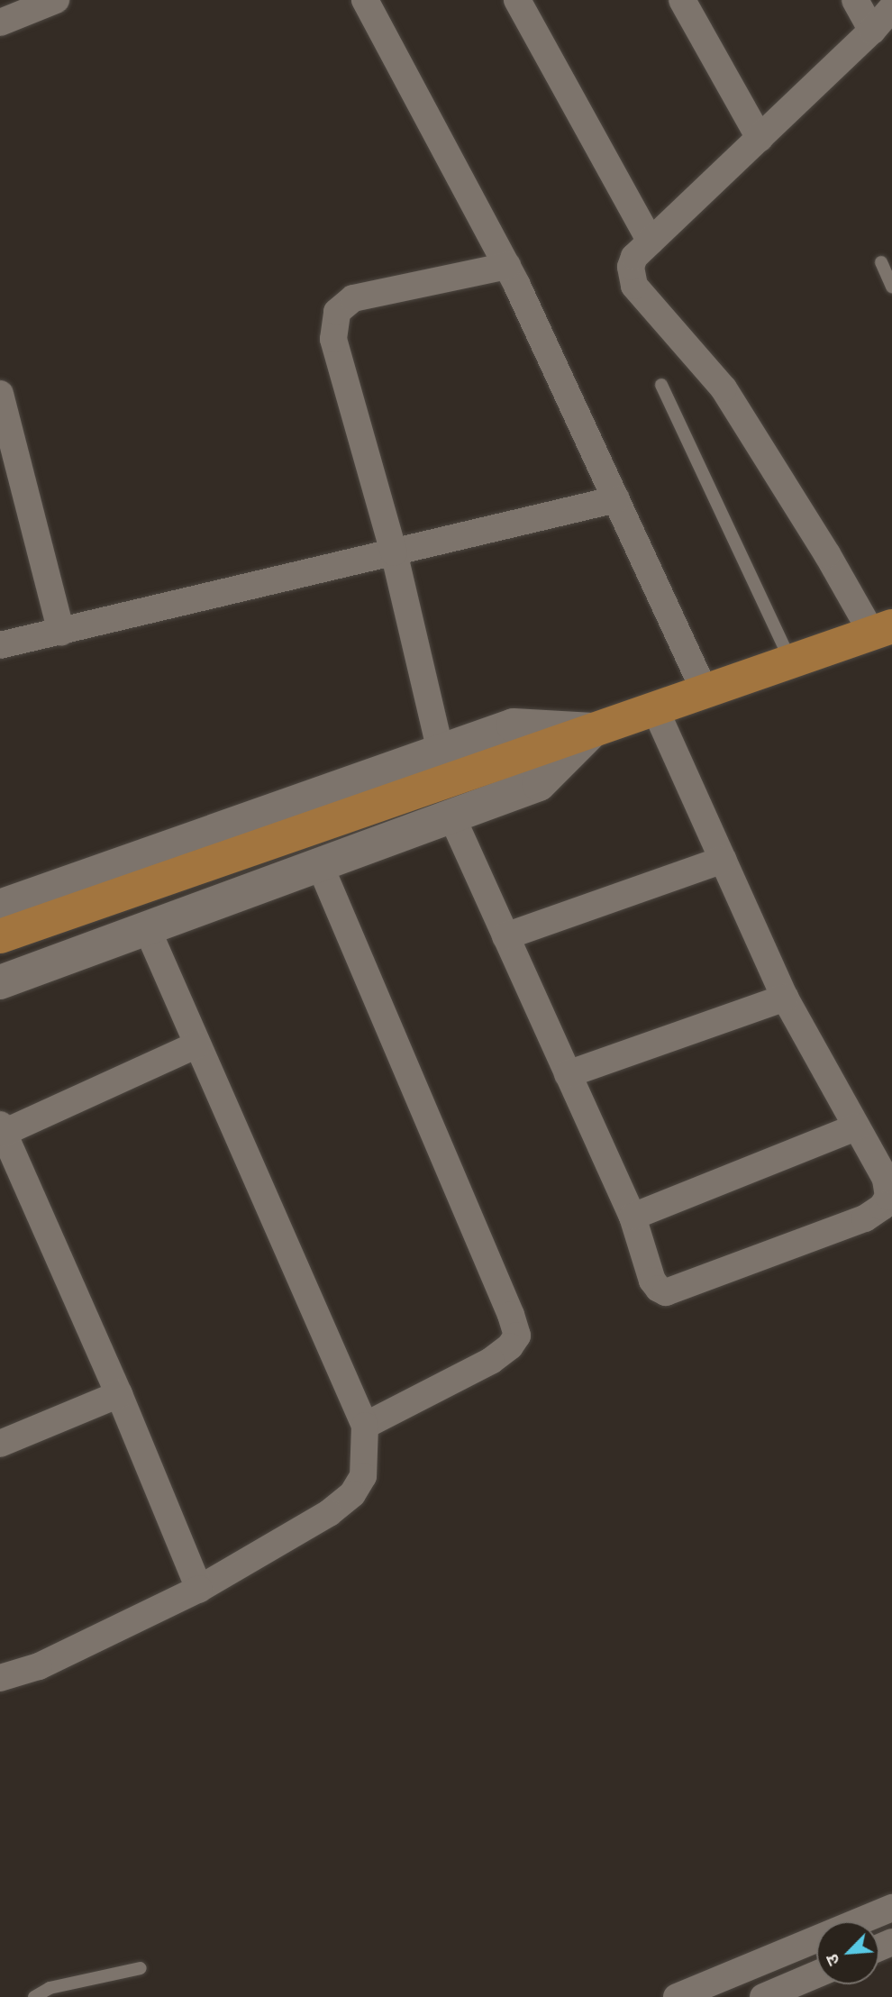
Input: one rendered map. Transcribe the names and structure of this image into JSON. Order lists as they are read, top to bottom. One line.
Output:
{"north":"bottom left"}
